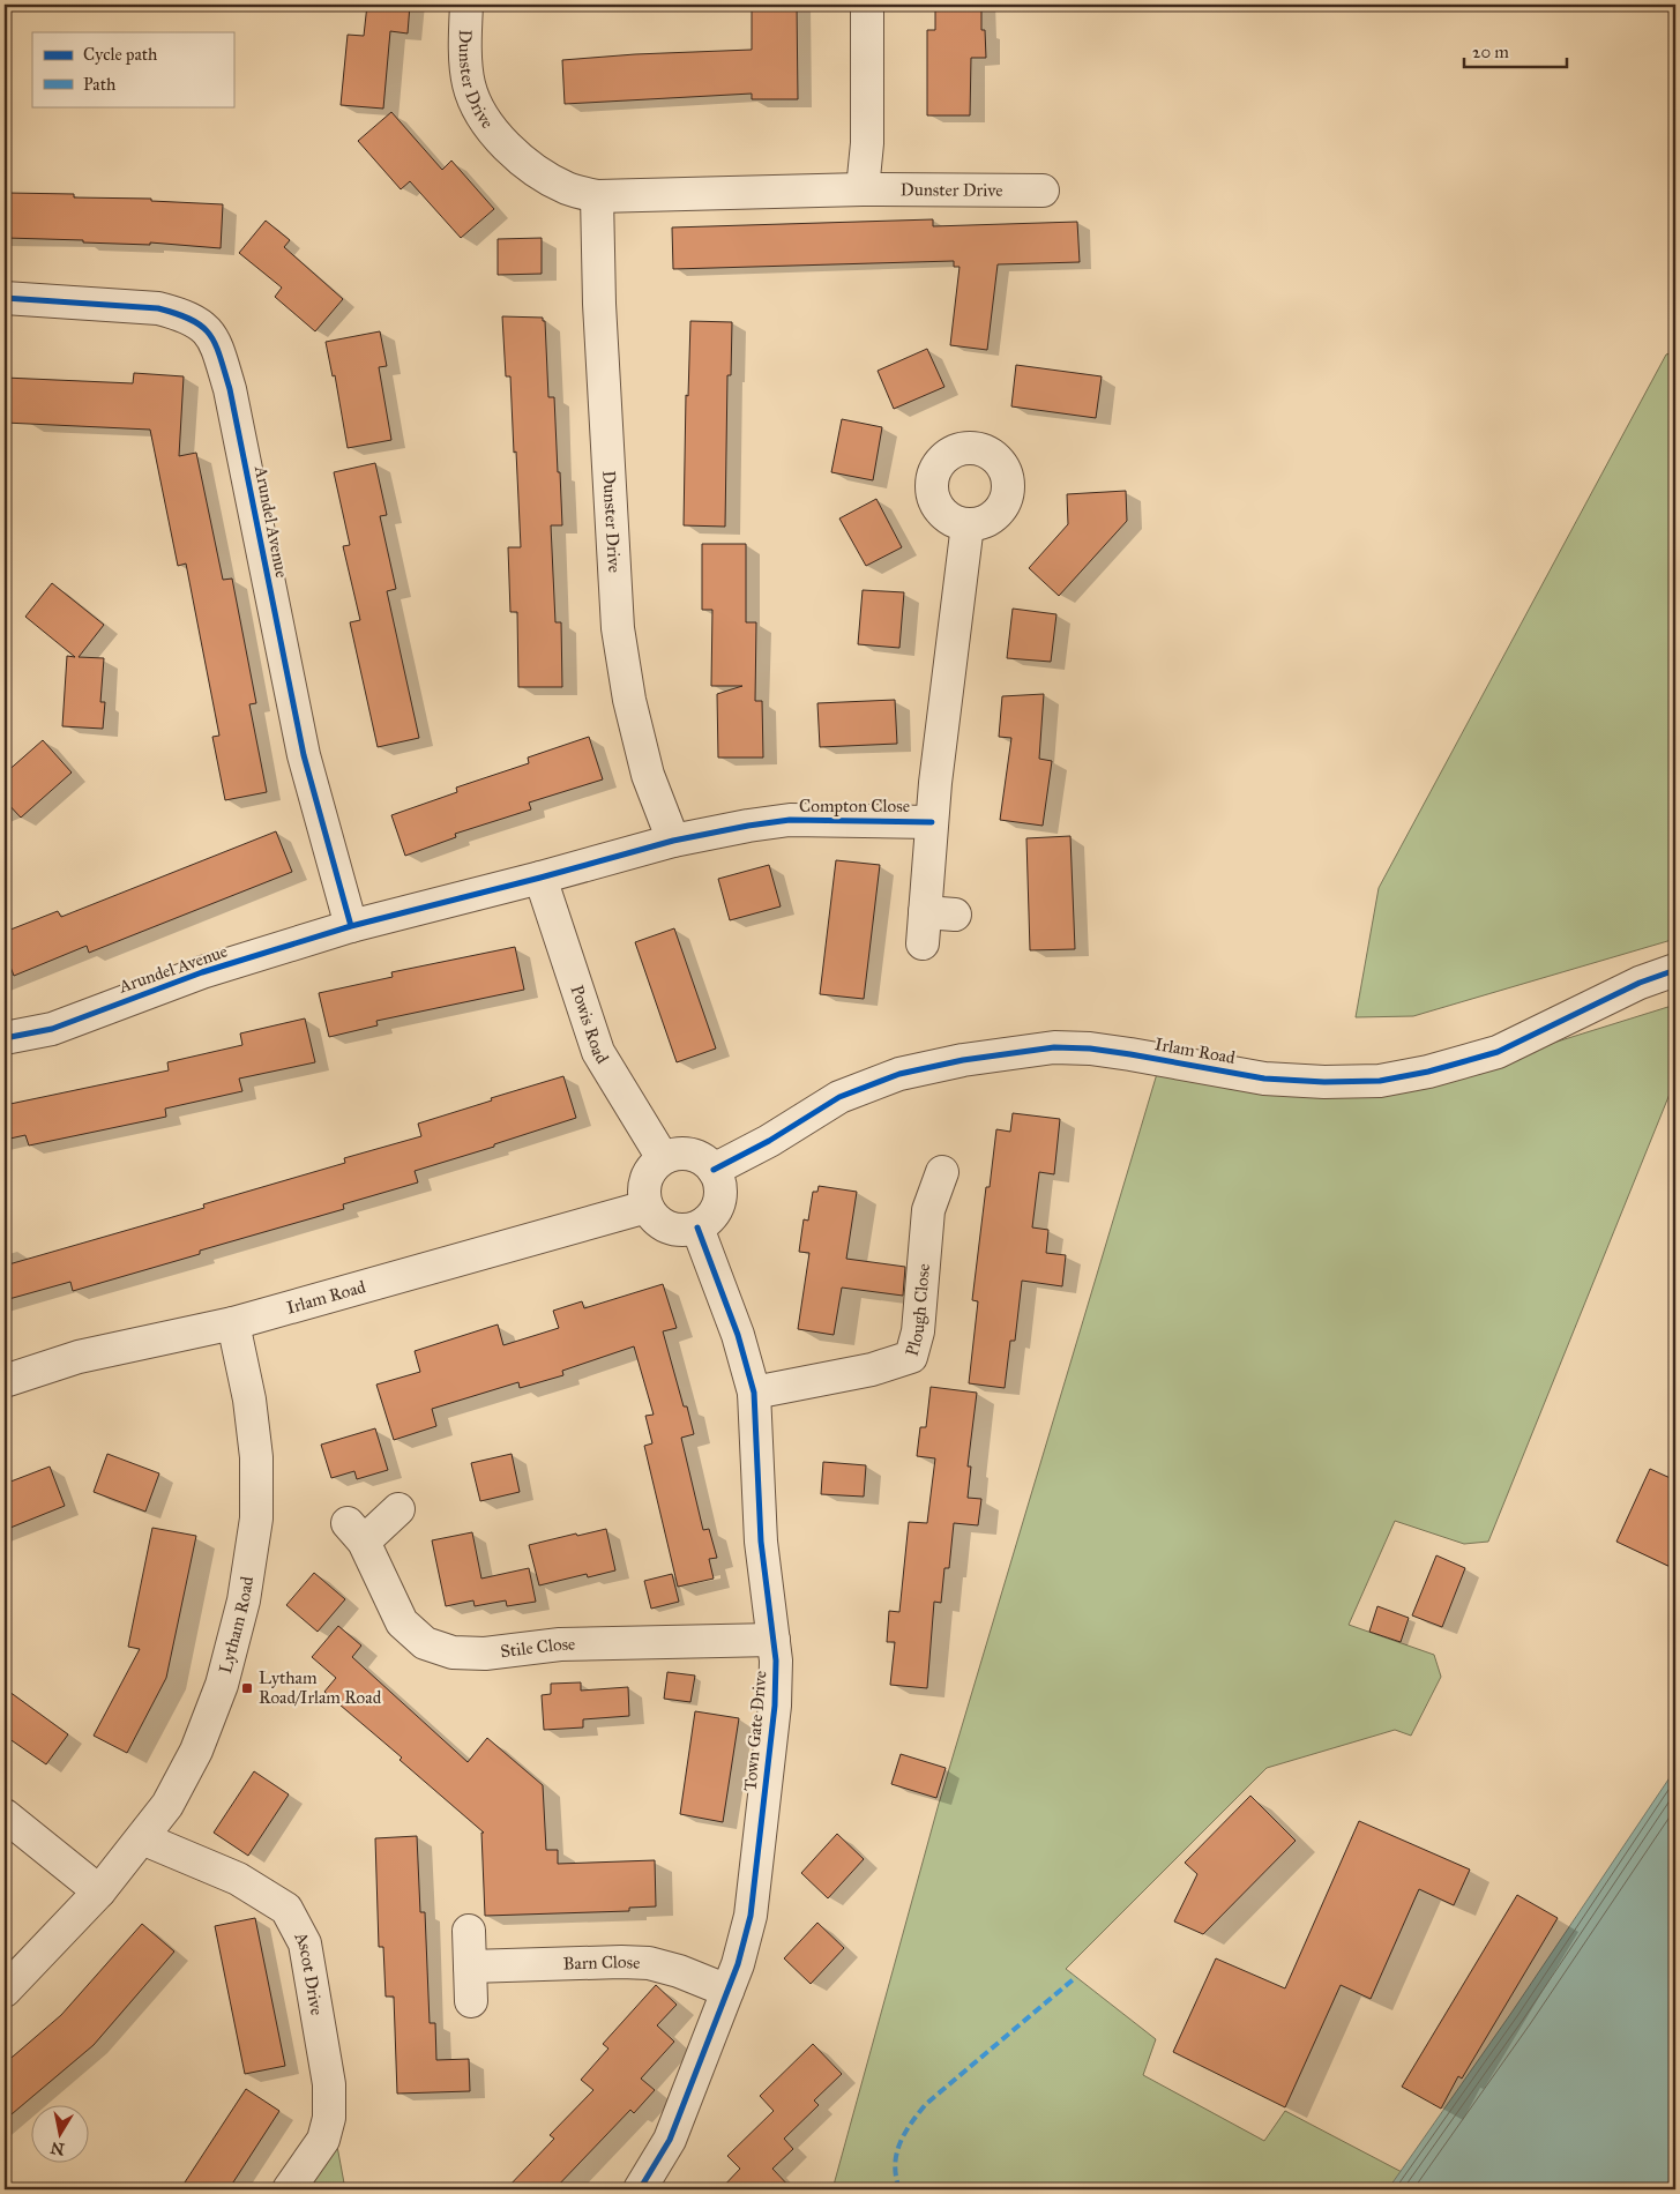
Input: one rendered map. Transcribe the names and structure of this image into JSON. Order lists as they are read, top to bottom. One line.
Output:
{"streets":{"street":["Dunster Drive","Arundel Avenue","Compton Close","Powis Road","Irlam Road","Plough Close","Lytham Road","Stile Close","Town Gate Drive","Barn Close","Ascot Drive"]},"crossings":[["Dunster Drive","Arundel Avenue"],["Dunster Drive","Compton Close"],["Arundel Avenue","Compton Close"],["Arundel Avenue","Powis Road"],["Powis Road","Irlam Road"],["Powis Road","Town Gate Drive"],["Irlam Road","Lytham Road"],["Irlam Road","Town Gate Drive"],["Plough Close","Town Gate Drive"],["Lytham Road","Ascot Drive"],["Stile Close","Town Gate Drive"],["Town Gate Drive","Barn Close"]],"places":{"transit":["Lytham Road/Irlam Road"]},"legend":["Cycle path","Path"],"scale_bar":"20 m","north":"bottom"}
